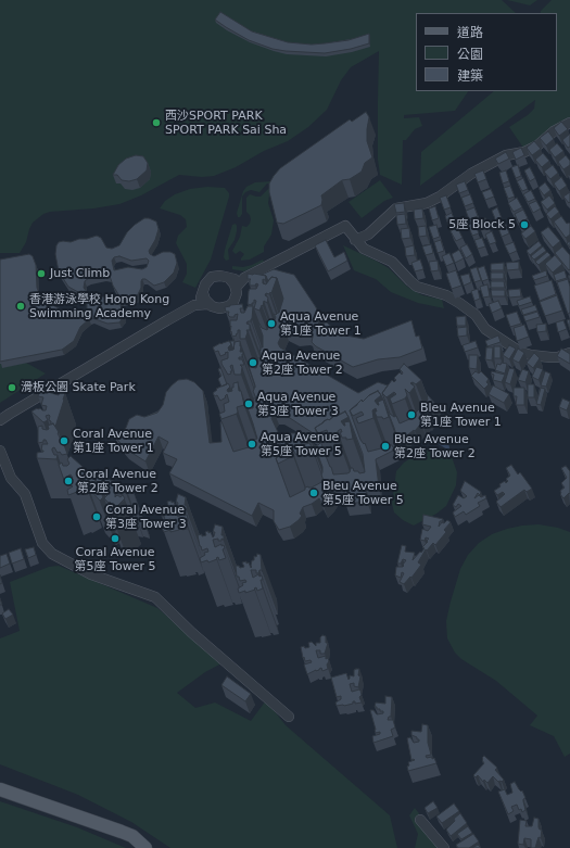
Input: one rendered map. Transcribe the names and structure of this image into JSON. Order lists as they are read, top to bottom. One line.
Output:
{"places":["西沙SPORT PARK SPORT PARK Sai Sha","5座 Block 5","Just Climb","香港游泳學校 Hong Kong Swimming Academy","Aqua Avenue 第1座 Tower 1","Aqua Avenue 第2座 Tower 2","滑板公園 Skate Park","Aqua Avenue 第3座 Tower 3","Bleu Avenue 第1座 Tower 1","Coral Avenue 第1座 Tower 1","Aqua Avenue 第5座 Tower 5","Bleu Avenue 第2座 Tower 2","Coral Avenue 第2座 Tower 2","Bleu Avenue 第5座 Tower 5","Coral Avenue 第3座 Tower 3","Coral Avenue 第5座 Tower 5"],"legend":["道路","公園","建築"]}
